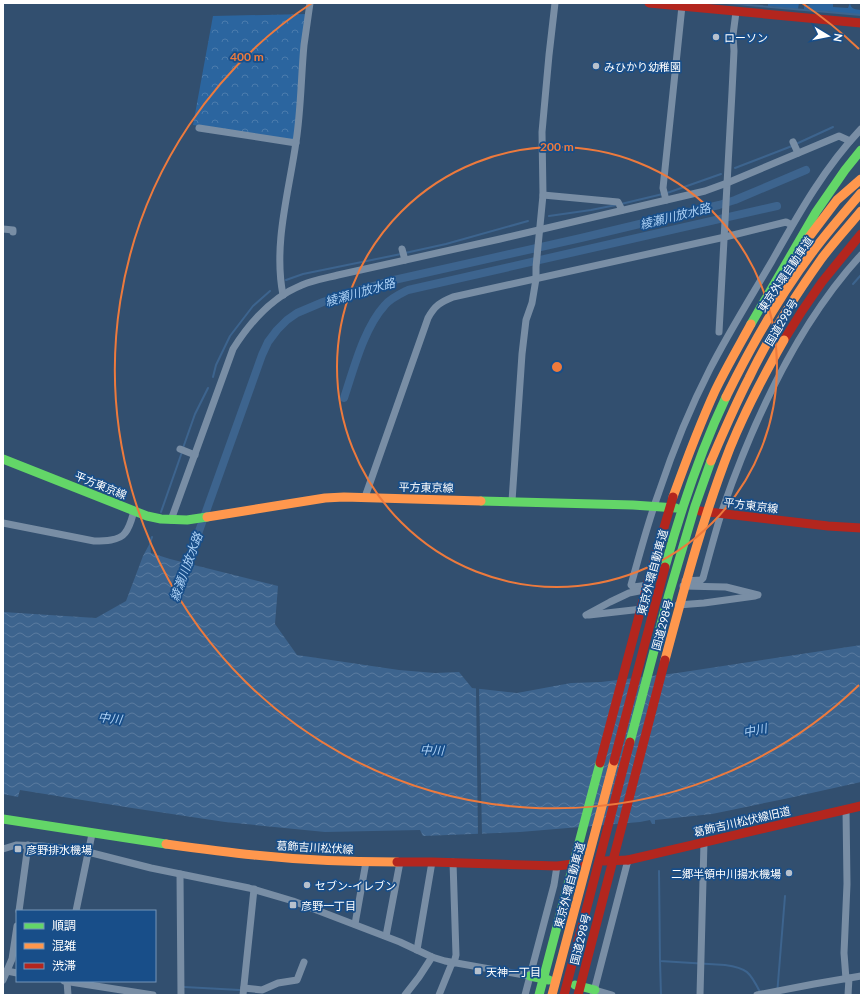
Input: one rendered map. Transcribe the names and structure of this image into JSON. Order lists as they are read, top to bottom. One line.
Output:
{"streets":{"main road":["東京外環自動車道","国道298号","平方東京線","葛飾吉川松伏線旧道","葛飾吉川松伏線"]},"crossings":[["葛飾吉川松伏線旧道","葛飾吉川松伏線"]],"water":["綾瀬川放水路","中川"],"places":{"other":["ローソン","みひかり幼稚園","二郷半領中川揚水機場","セブン-イレブン"],"transit":["彦野排水機場","彦野一丁目","天神一丁目"]},"legend":["順調","混雑","渋滞"],"north":"right","rings":["400 m","200 m"]}
